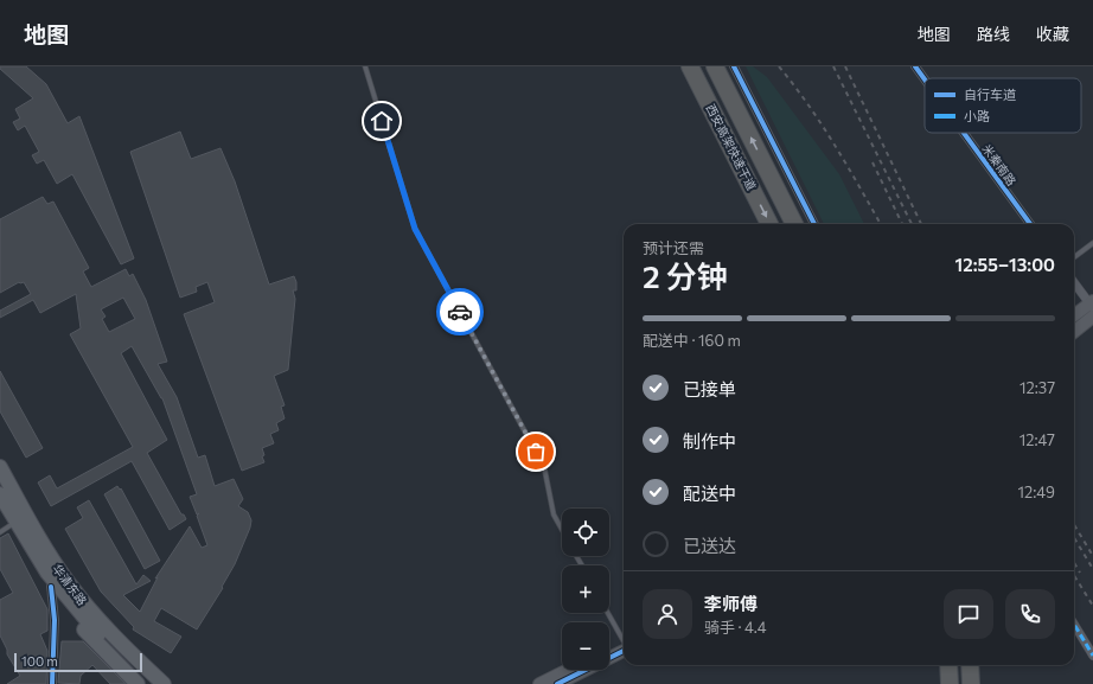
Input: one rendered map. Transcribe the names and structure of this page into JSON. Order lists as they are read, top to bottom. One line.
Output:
{"streets":{"highway":["西安高架快速干道"],"main road":["华清东路"],"street":["米秦南路"]},"legend":["自行车道","小路"],"scale_bar":"100 m","page":{"header":"地图","nav":["地图","路线","收藏"],"heading":["2 分钟","预计还需","12:55–13:00"],"panel":["李师傅","骑手 · 4.4"],"bar":"配送中 · 160 m","list":[["已接单","12:37"],["制作中","12:47"],["配送中","12:49"],"已送达"],"map_buttons":["+","−"],"scale":"100 m"}}
